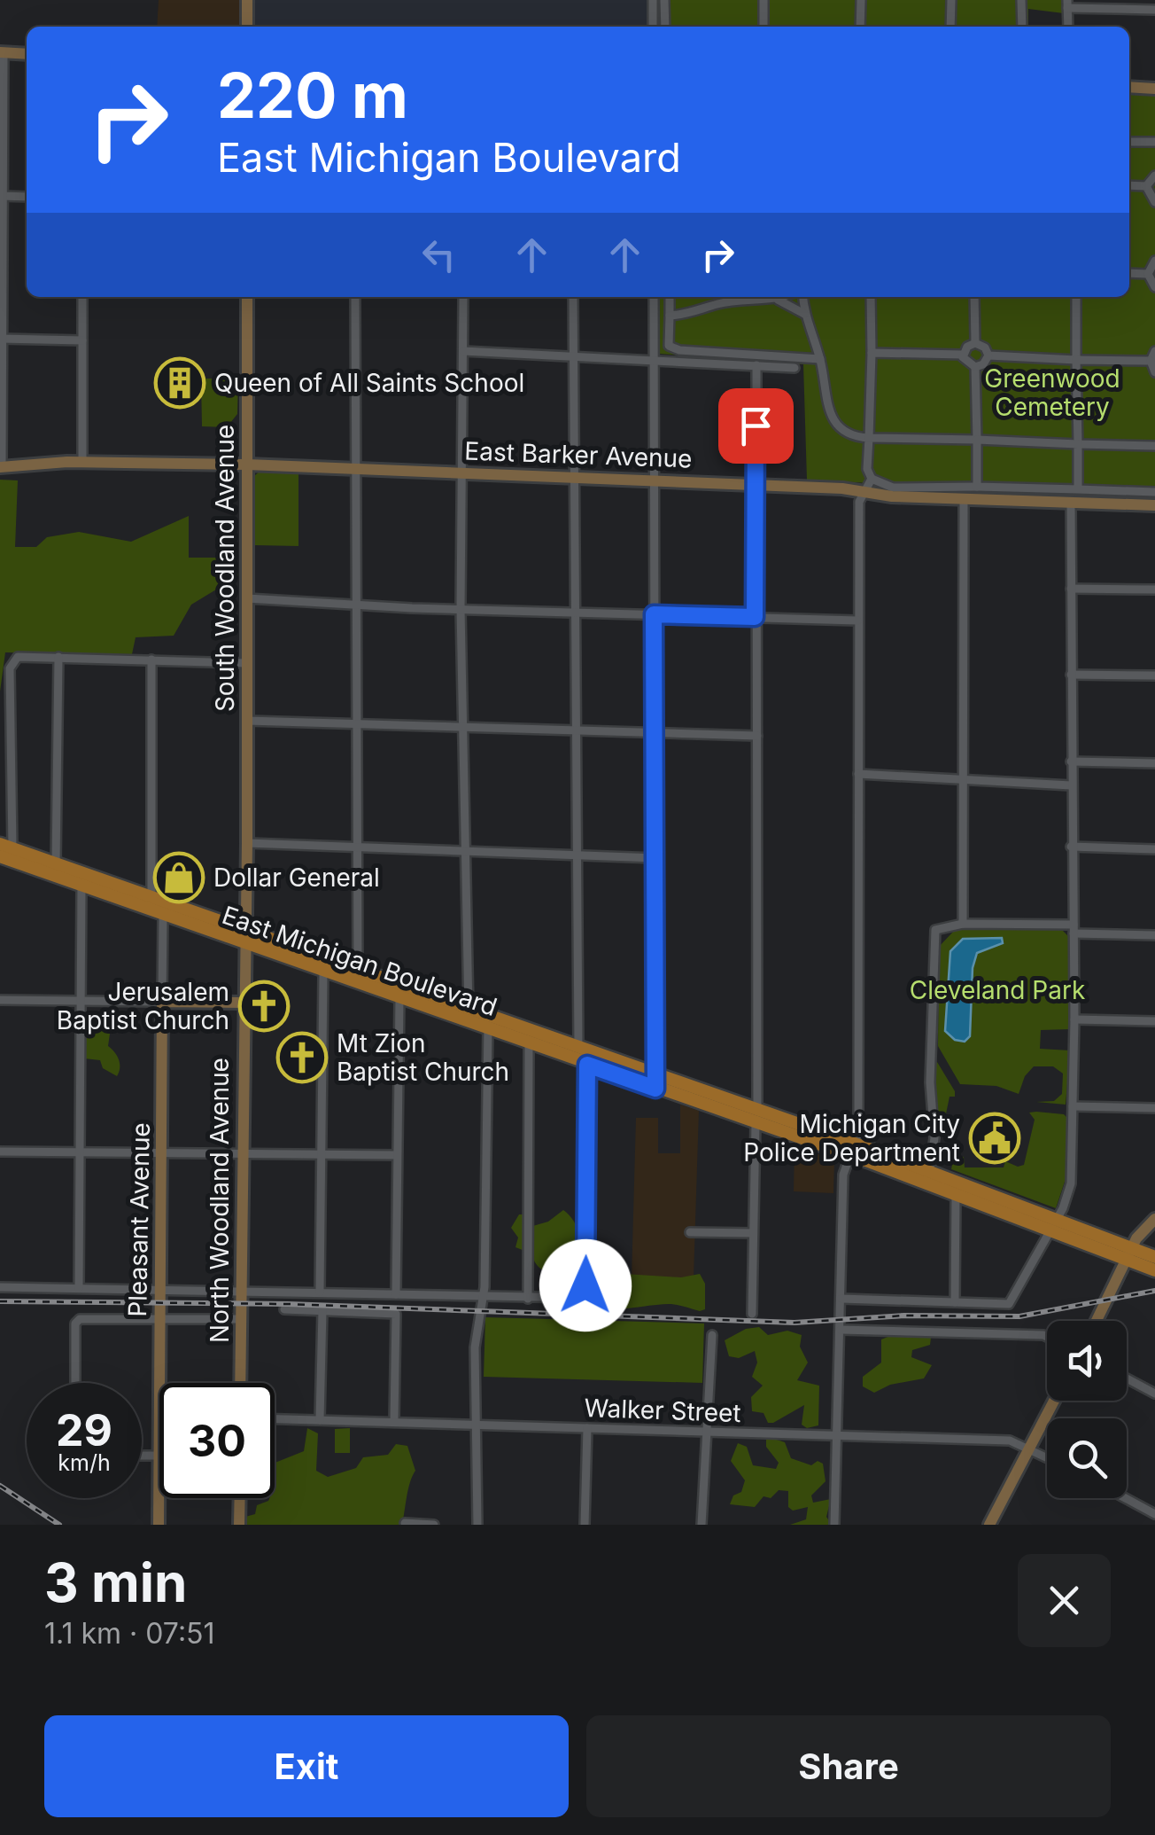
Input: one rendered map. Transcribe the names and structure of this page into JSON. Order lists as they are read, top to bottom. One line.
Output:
{"streets":{"main road":["East Michigan Boulevard"],"street":["East Barker Avenue","South Woodland Avenue","North Woodland Avenue","Pleasant Avenue","Walker Street"]},"crossings":[["East Barker Avenue","South Woodland Avenue"],["South Woodland Avenue","East Michigan Boulevard"],["South Woodland Avenue","North Woodland Avenue"],["East Michigan Boulevard","North Woodland Avenue"],["East Michigan Boulevard","Pleasant Avenue"]],"parks":["Greenwood Cemetery","Cleveland Park"],"places":{"building":["Queen of All Saints School"],"shop":["Dollar General"],"church":["Jerusalem Baptist Church","Mt Zion Baptist Church"],"public building":["Michigan City Police Department"]},"page":{"turn":["220 m","East Michigan Boulevard"],"speed":"29 km/h","limit":"30","heading":["3 min","1.1 km · 07:51"],"buttons":["Exit","Share"]}}
